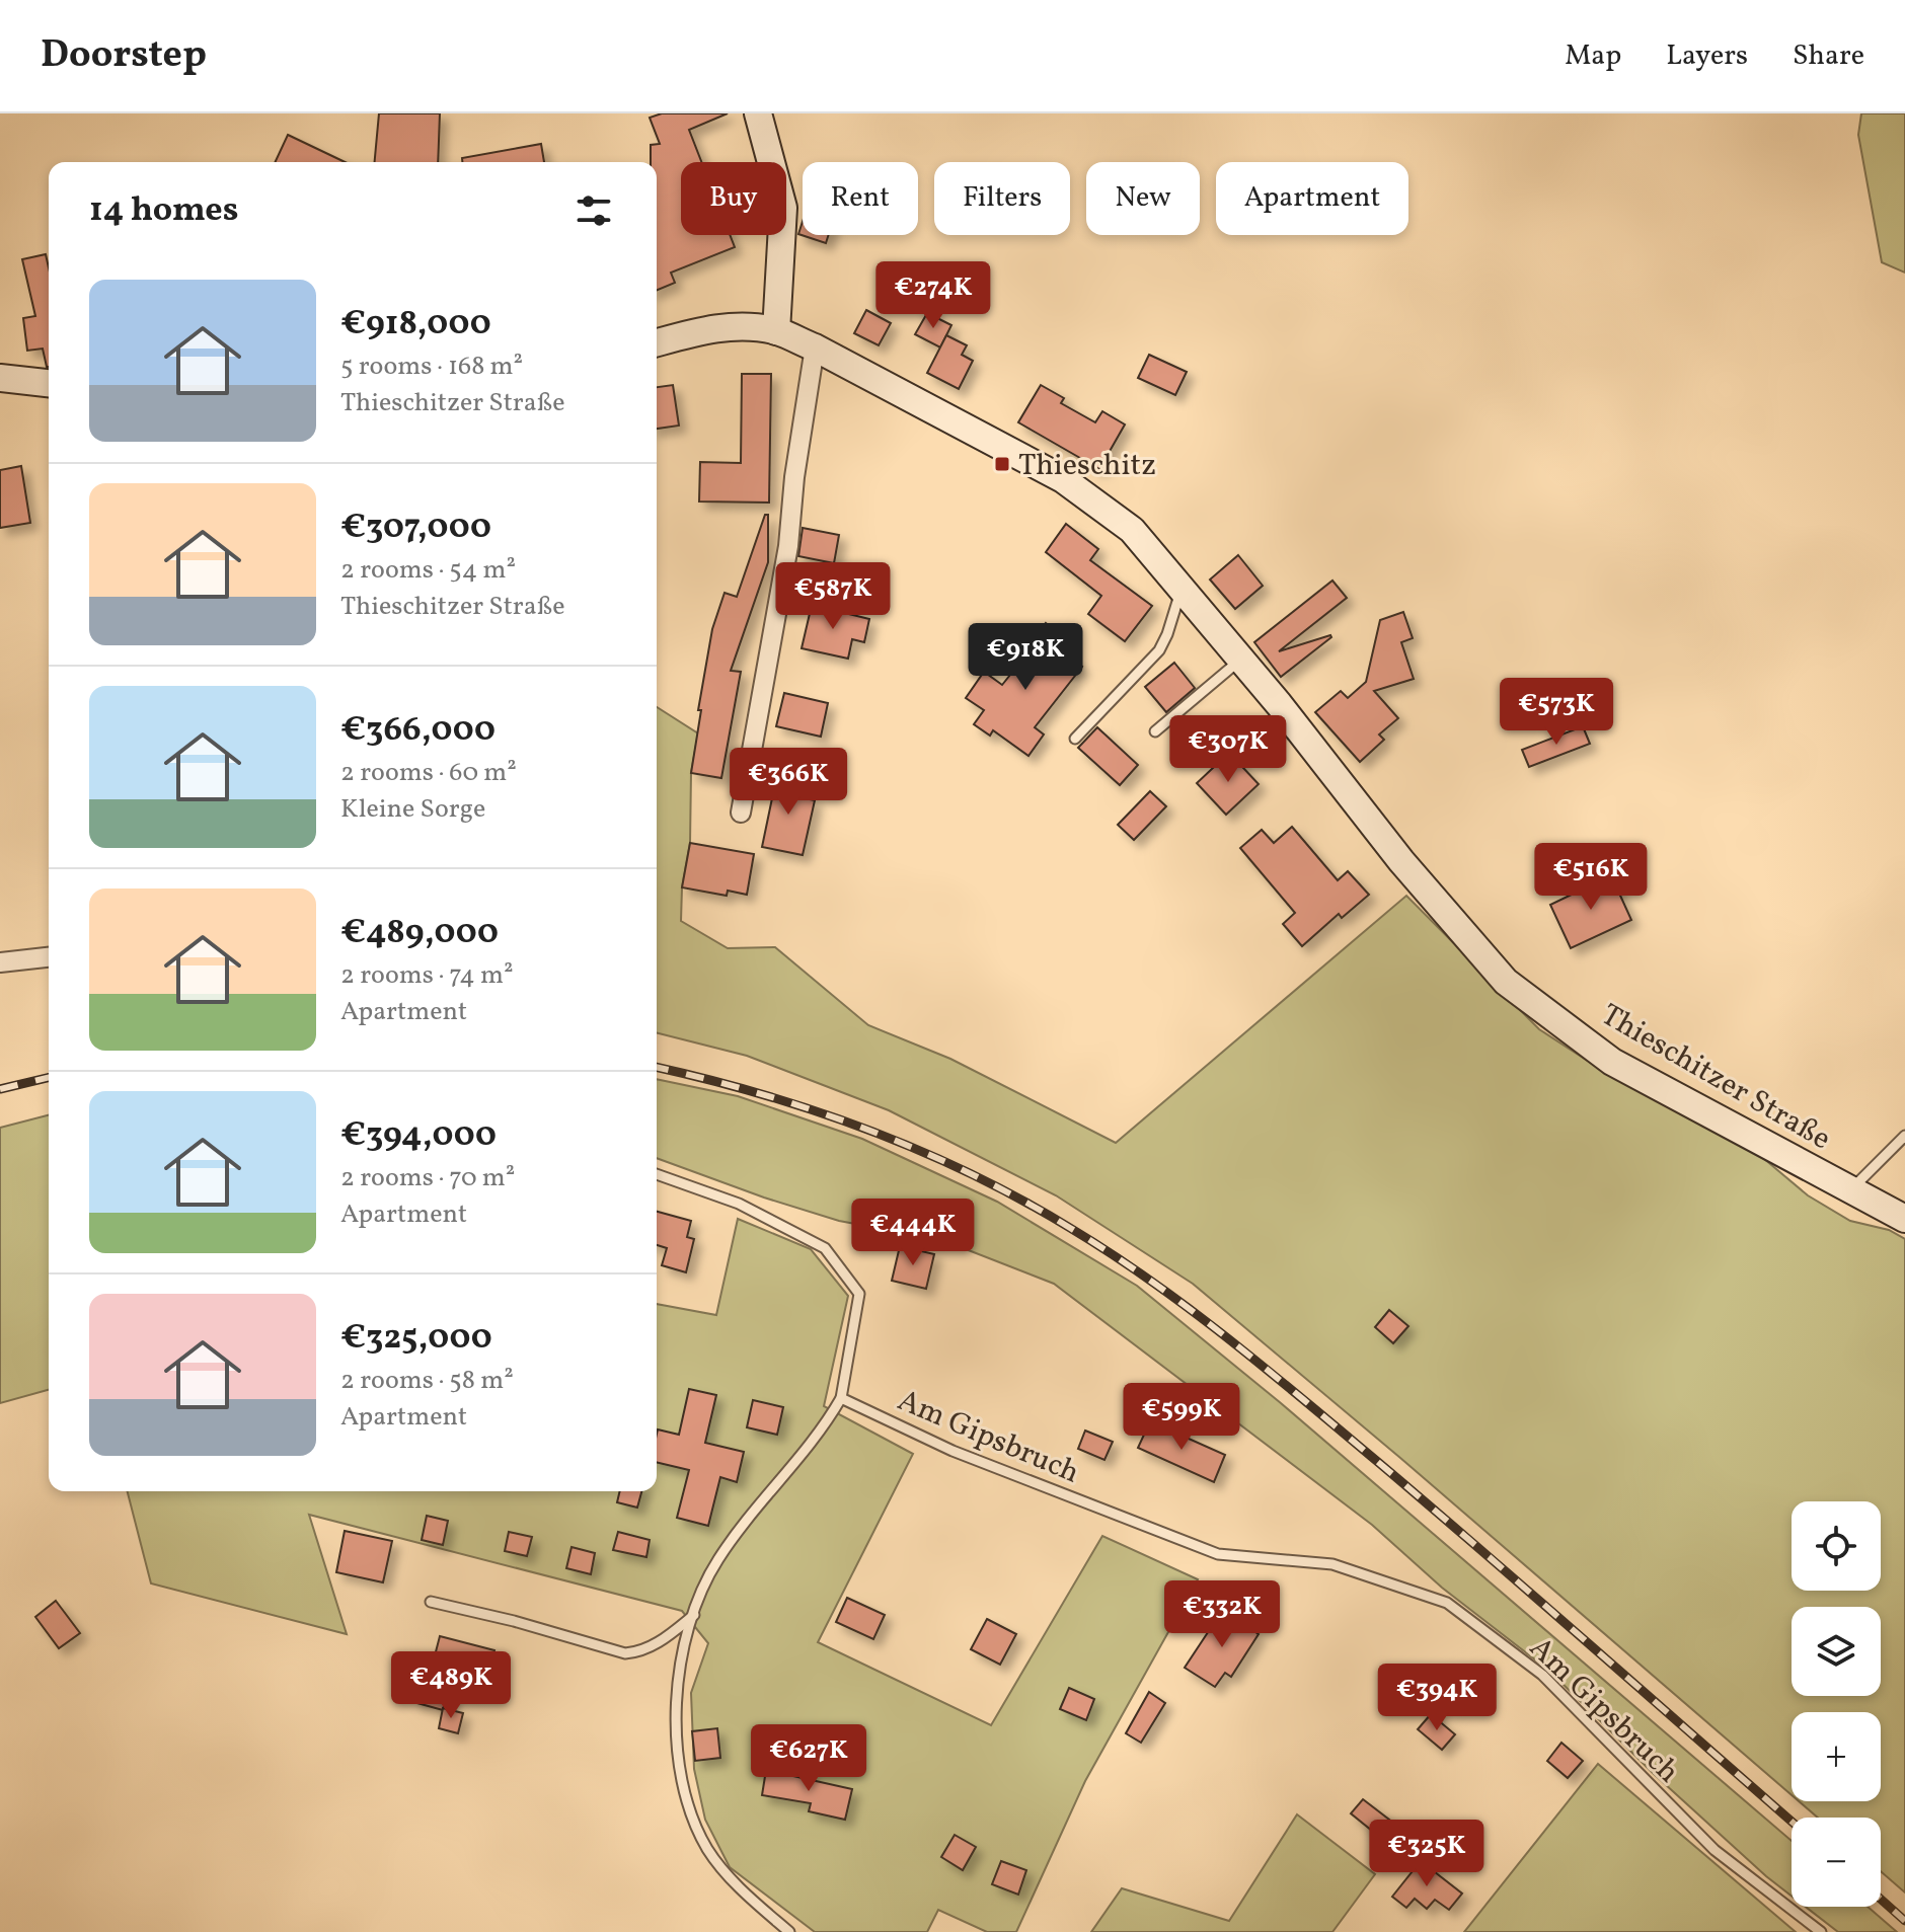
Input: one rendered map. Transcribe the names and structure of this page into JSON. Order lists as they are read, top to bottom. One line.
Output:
{"streets":{"main road":["Thieschitzer Straße"],"lane":["Am Gipsbruch"]},"places":{"transit":["Thieschitz"]},"page":{"header":"Doorstep","nav":["Map","Layers","Share"],"chip":["Buy","Rent","Filters","New","Apartment"],"heading":"14 homes","list":[{"name":"€918,000","note":"5 rooms · 168 m² · Thieschitzer Straße"},{"name":"€307,000","note":"2 rooms · 54 m² · Thieschitzer Straße"},{"name":"€366,000","note":"2 rooms · 60 m² · Kleine Sorge"},{"name":"€489,000","note":"2 rooms · 74 m² · Apartment"},{"name":"€394,000","note":"2 rooms · 70 m² · Apartment"},{"name":"€325,000","note":"2 rooms · 58 m² · Apartment"}],"price":["€274K","€587K","€918K","€573K","€307K","€366K","€516K","€444K","€599K","€332K","€489K","€394K","€627K","€325K"],"map_buttons":["+","−"]}}
